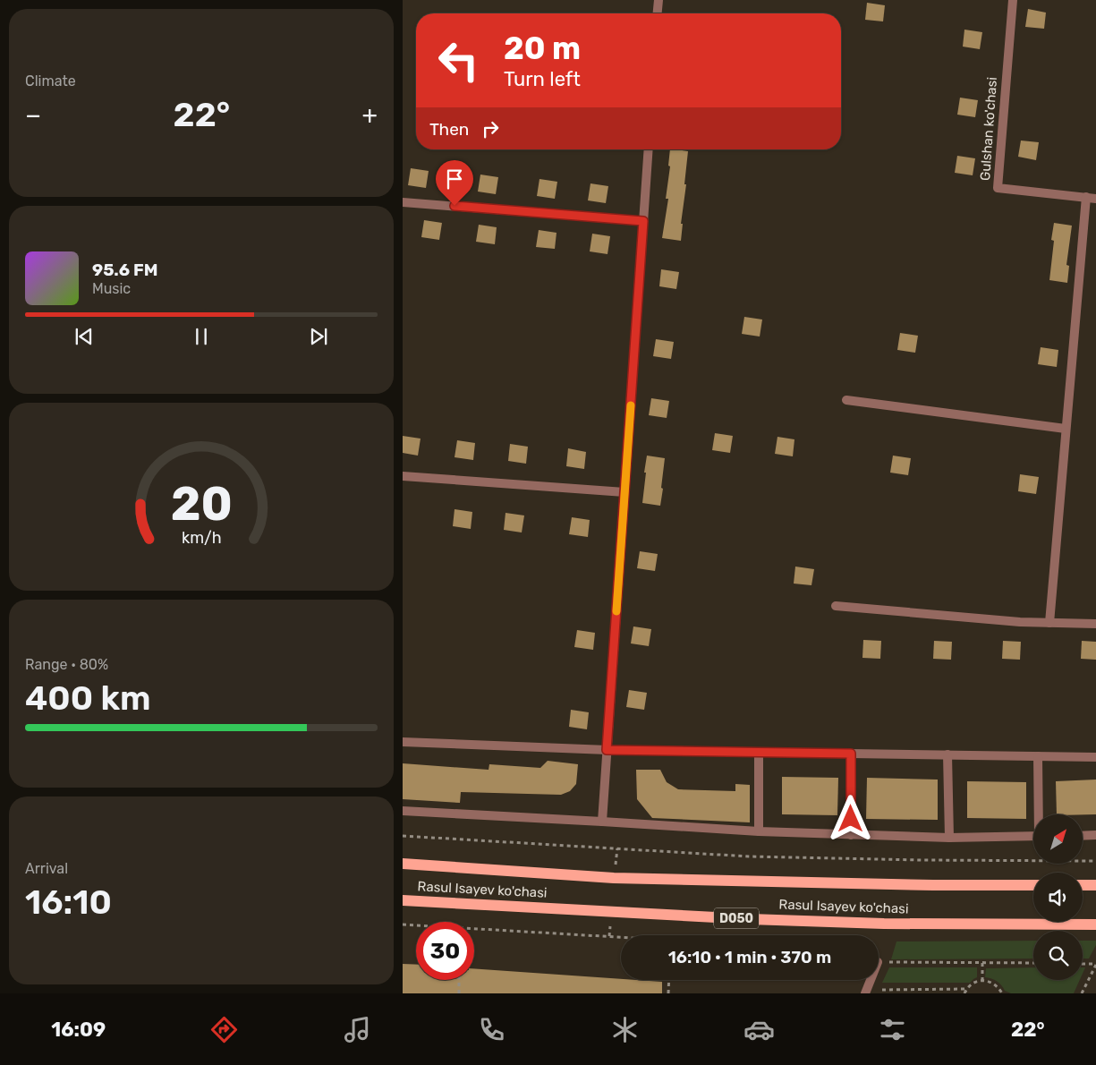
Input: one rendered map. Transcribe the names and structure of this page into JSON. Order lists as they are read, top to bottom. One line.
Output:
{"streets":{"main road":["Rasul Isayev ko'chasi","D050"],"street":["Gulshan ko'chasi"]},"north":"top right","page":{"tile":["Climate",["Range · 80%","400 km"],["Arrival","16:10"]],"turn":["20 m","Turn left"],"heat":["−","22°","+"],"then":"Then","song":["95.6 FM","Music"],"limit":"30","trip":"16:10 · 1 min · 370 m","tabs":["16:09","22°"],"gauge":["20","km/h"]}}
